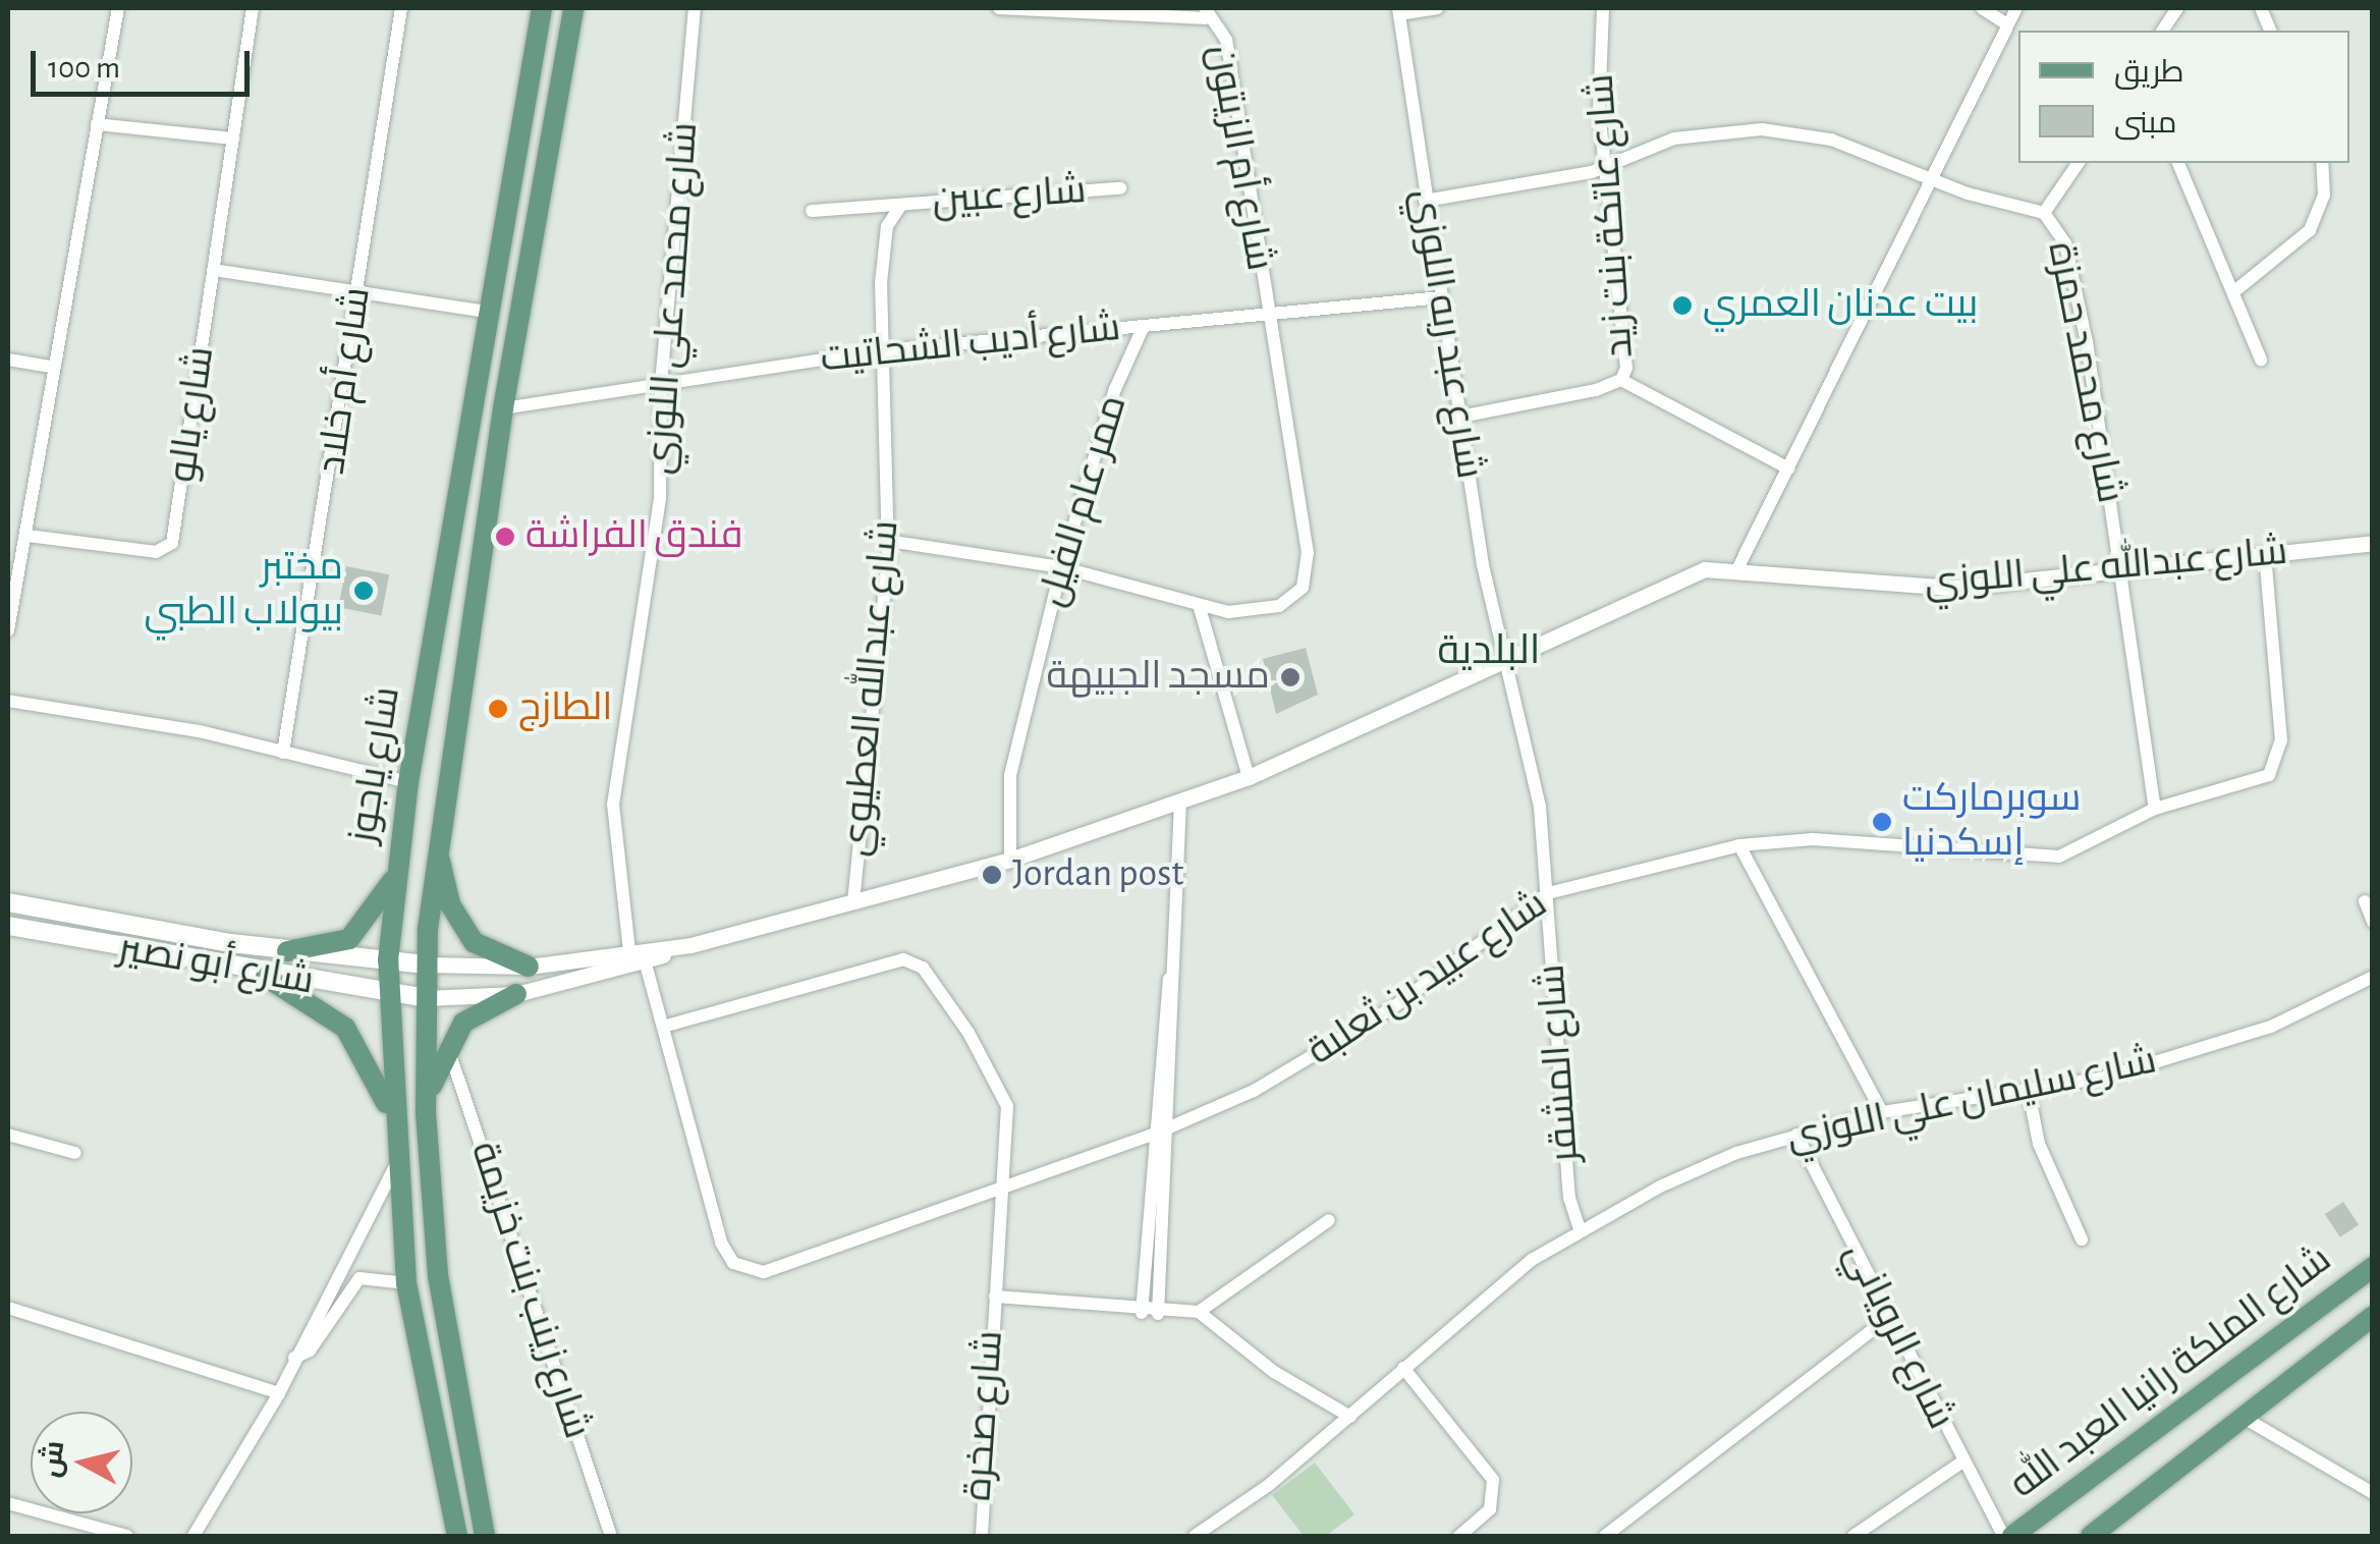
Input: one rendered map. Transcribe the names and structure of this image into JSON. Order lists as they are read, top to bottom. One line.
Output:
{"streets":{"main road":["شارع ياجوز","شارع أبو نصير","شارع الملكة رانيا العبد الله"],"street":["شارع أم الزيتون","شارع عبين","شارع عاتكة بنت زيد","شارع محمد علي اللوزي","شارع عبد ربه اللوزي","شارع أديب الشحاتيت","شارع محمد حمزة","شارع أم خلاد","شارع يالو","ممر عام الفيل","شارع عبدالله علي اللوزي","شارع عبدالله العطيوي","شارع عبيد بن ثعلبة","شارع المشقر","شارع سليمان علي اللوزي","شارع زينب بنت خزيمة","شارع الروياني","شارع صخرة"]},"crossings":[["شارع أم الزيتون","شارع أديب الشحاتيت"],["شارع أم الزيتون","ممر عام الفيل"],["شارع أم الزيتون","شارع عبدالله العطيوي"],["شارع عبين","شارع أديب الشحاتيت"],["شارع عبين","شارع عبدالله العطيوي"],["شارع عاتكة بنت زيد","شارع عبد ربه اللوزي"],["شارع عاتكة بنت زيد","شارع محمد حمزة"],["شارع محمد علي اللوزي","شارع أديب الشحاتيت"],["شارع محمد علي اللوزي","شارع عبدالله علي اللوزي"],["شارع محمد علي اللوزي","شارع عبيد بن ثعلبة"],["شارع محمد علي اللوزي","شارع صخرة"],["شارع عبد ربه اللوزي","شارع أديب الشحاتيت"],["شارع عبد ربه اللوزي","شارع محمد حمزة"],["شارع عبد ربه اللوزي","شارع عبدالله علي اللوزي"],["شارع عبد ربه اللوزي","شارع المشقر"],["شارع أديب الشحاتيت","ممر عام الفيل"],["شارع أديب الشحاتيت","شارع عبدالله العطيوي"],["شارع أديب الشحاتيت","شارع ياجوز"],["شارع محمد حمزة","شارع عبدالله علي اللوزي"],["شارع محمد حمزة","شارع عبيد بن ثعلبة"],["ممر عام الفيل","شارع عبدالله علي اللوزي"],["شارع عبدالله علي اللوزي","شارع عبدالله العطيوي"],["شارع عبدالله علي اللوزي","شارع ياجوز"],["شارع عبدالله علي اللوزي","شارع أبو نصير"],["شارع عبدالله علي اللوزي","شارع عبيد بن ثعلبة"],["شارع عبدالله علي اللوزي","شارع المشقر"],["شارع ياجوز","شارع أبو نصير"],["شارع عبيد بن ثعلبة","شارع المشقر"],["شارع عبيد بن ثعلبة","شارع صخرة"],["شارع المشقر","شارع سليمان علي اللوزي"],["شارع سليمان علي اللوزي","شارع الروياني"]],"districts":["البلدية"],"places":["بيت عدنان العمري","فندق الفراشة","مختبر بيولاب الطبي","مسجد الجبيهة","الطازج","سوبرماركت إسكدنيا","Jordan post"],"legend":["طريق","مبنى"],"scale_bar":"100 m","north":"left"}
